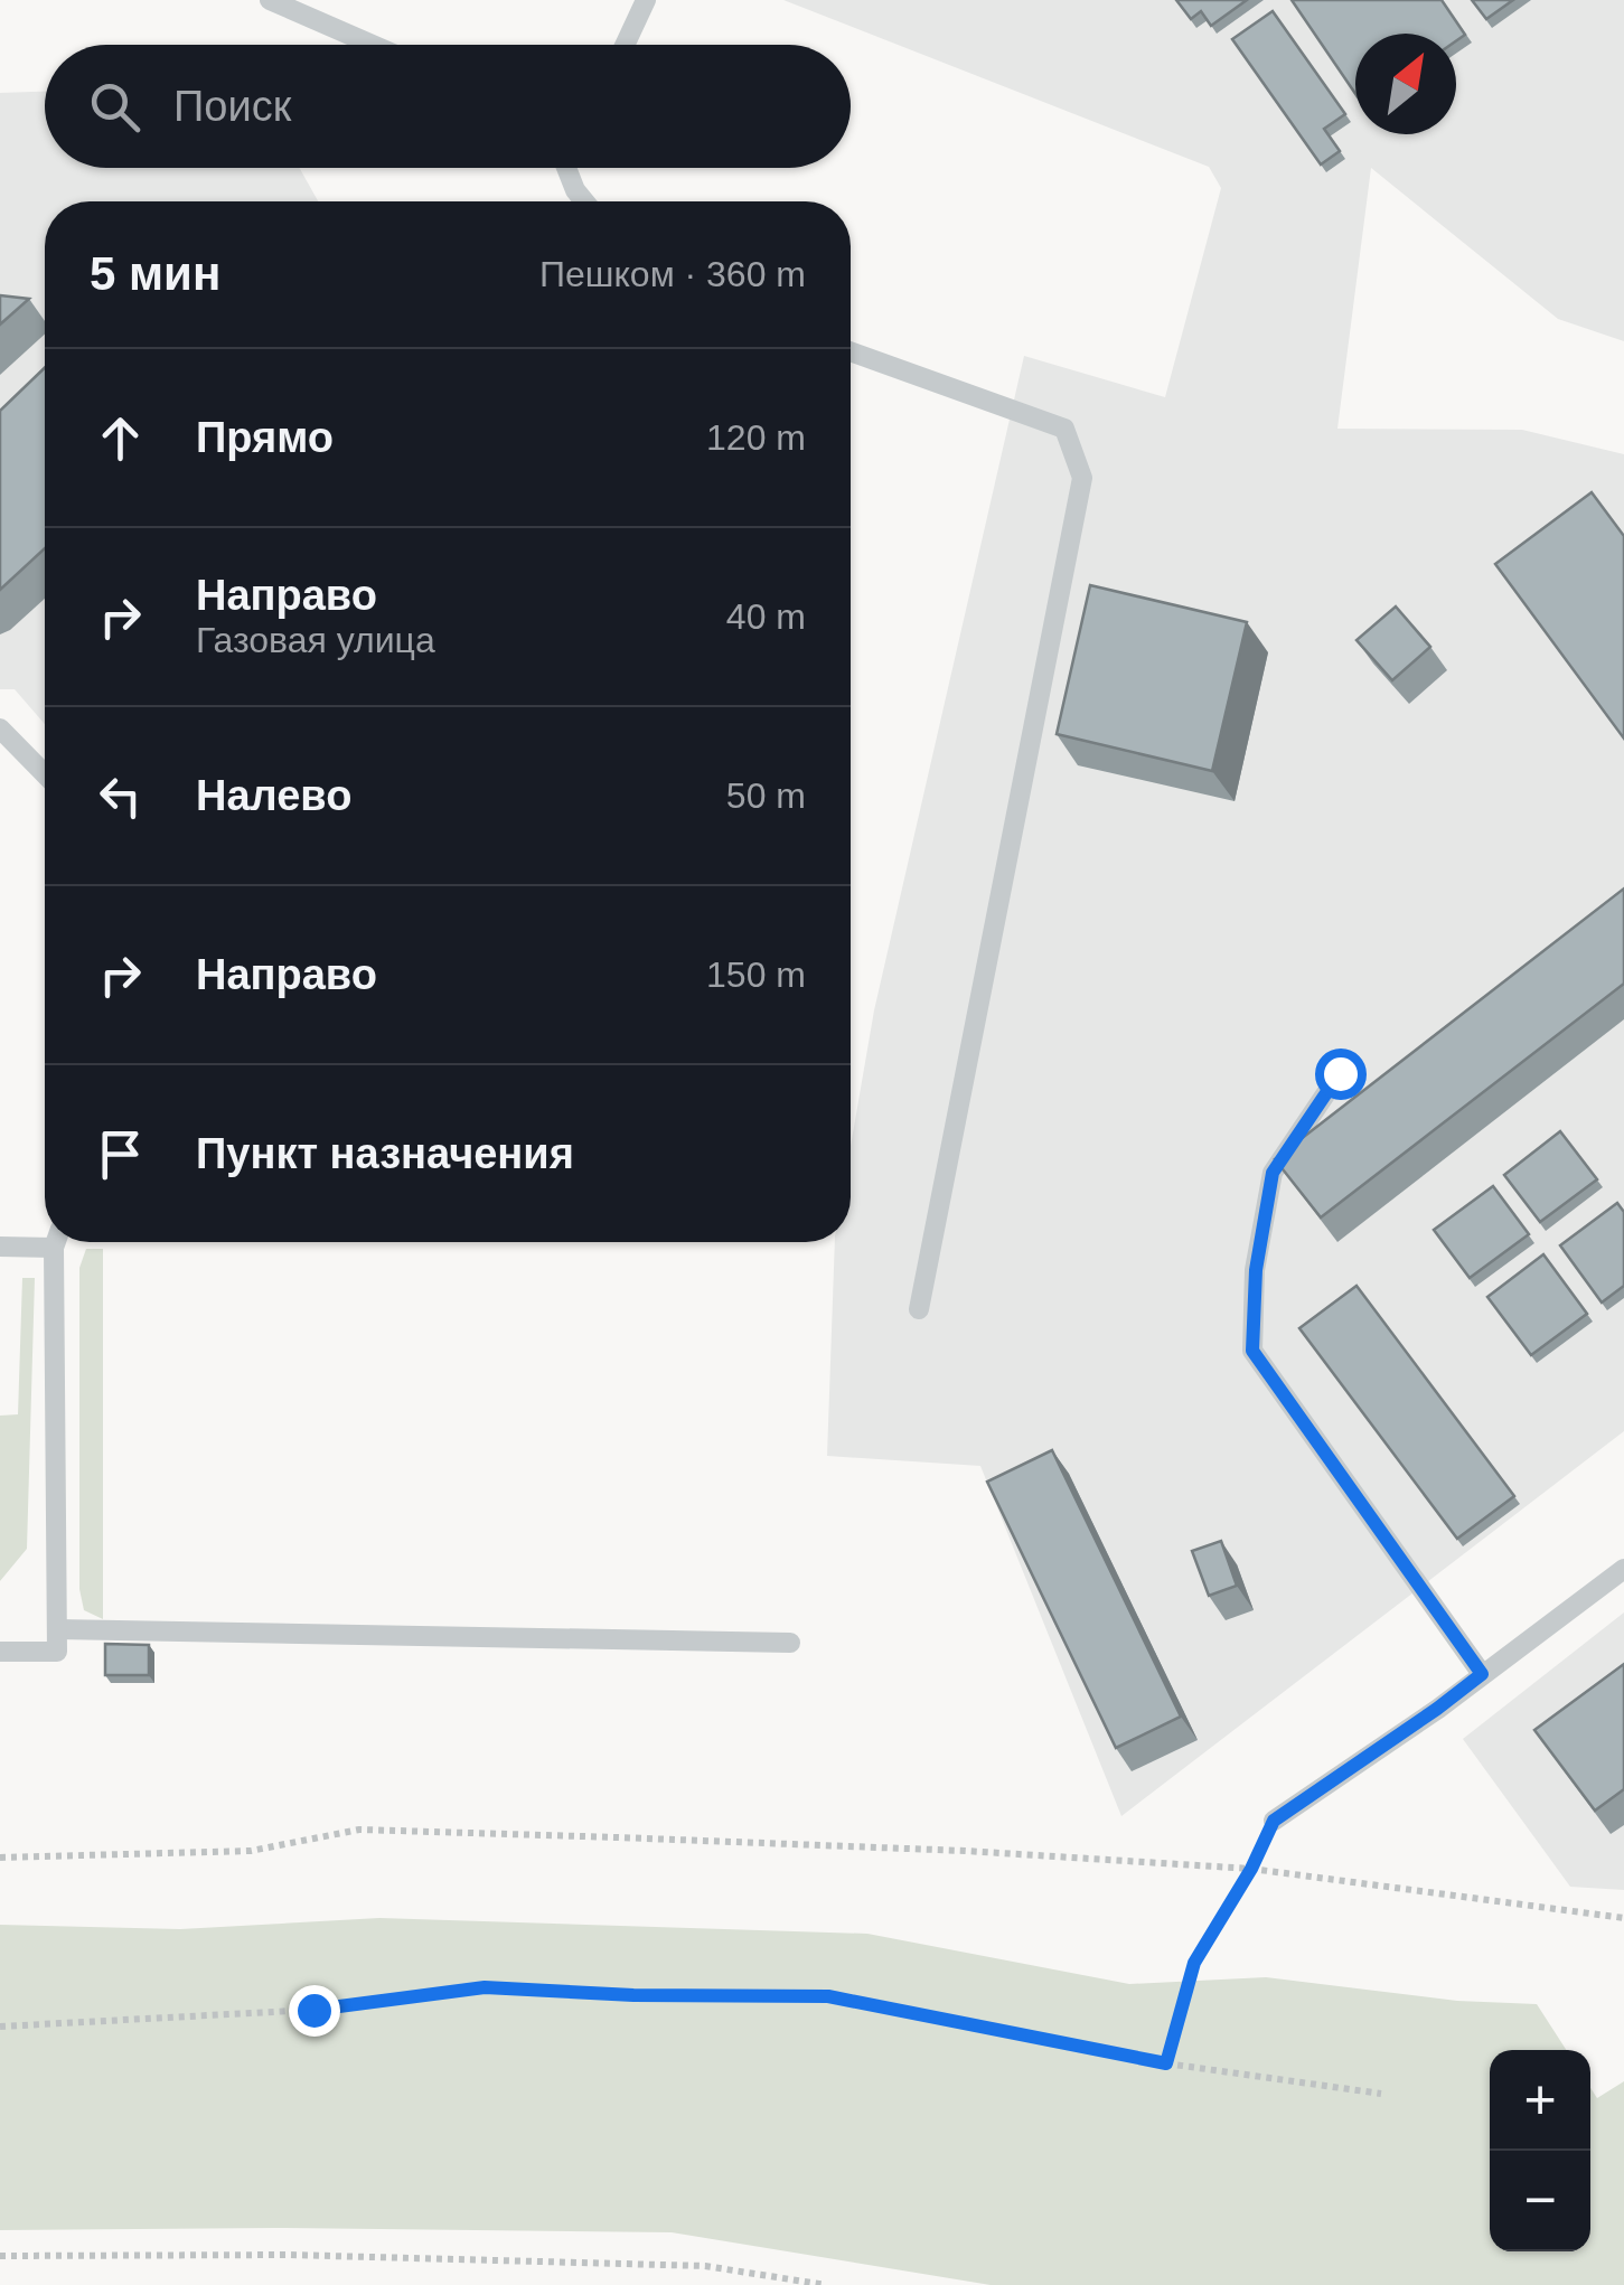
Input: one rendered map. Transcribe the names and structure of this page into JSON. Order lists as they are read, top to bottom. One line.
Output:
{"north":"top right","page":{"search":"Поиск","heading":["5 мин","Пешком · 360 m"],"list":[["Прямо","120 m"],["Направо","Газовая улица","40 m"],["Налево","50 m"],["Направо","150 m"],"Пункт назначения"],"map_buttons":["+","−"]}}
